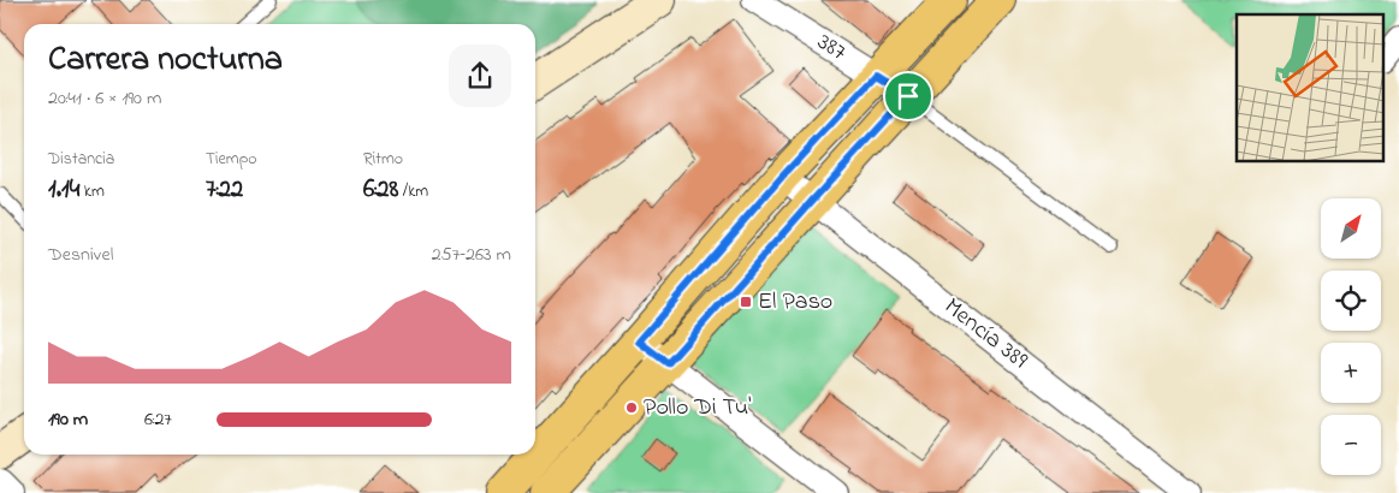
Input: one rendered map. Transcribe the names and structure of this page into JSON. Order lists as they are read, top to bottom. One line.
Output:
{"streets":{"street":["387","Mencía 389"]},"places":{"transit":["El Paso"],"other":["Pollo Di Tu'"]},"north":"top right","page":{"heading":["Carrera nocturna","20:41 · 6 × 190 m"],"stats":[["Distancia","1.14 km"],["Tiempo","7:22"],["Ritmo","6:28 /km"]],"map_buttons":["+","−"],"chart":["Desnivel","257–263 m"],"list":[{"name":"190 m","note":"6:27"}]}}
